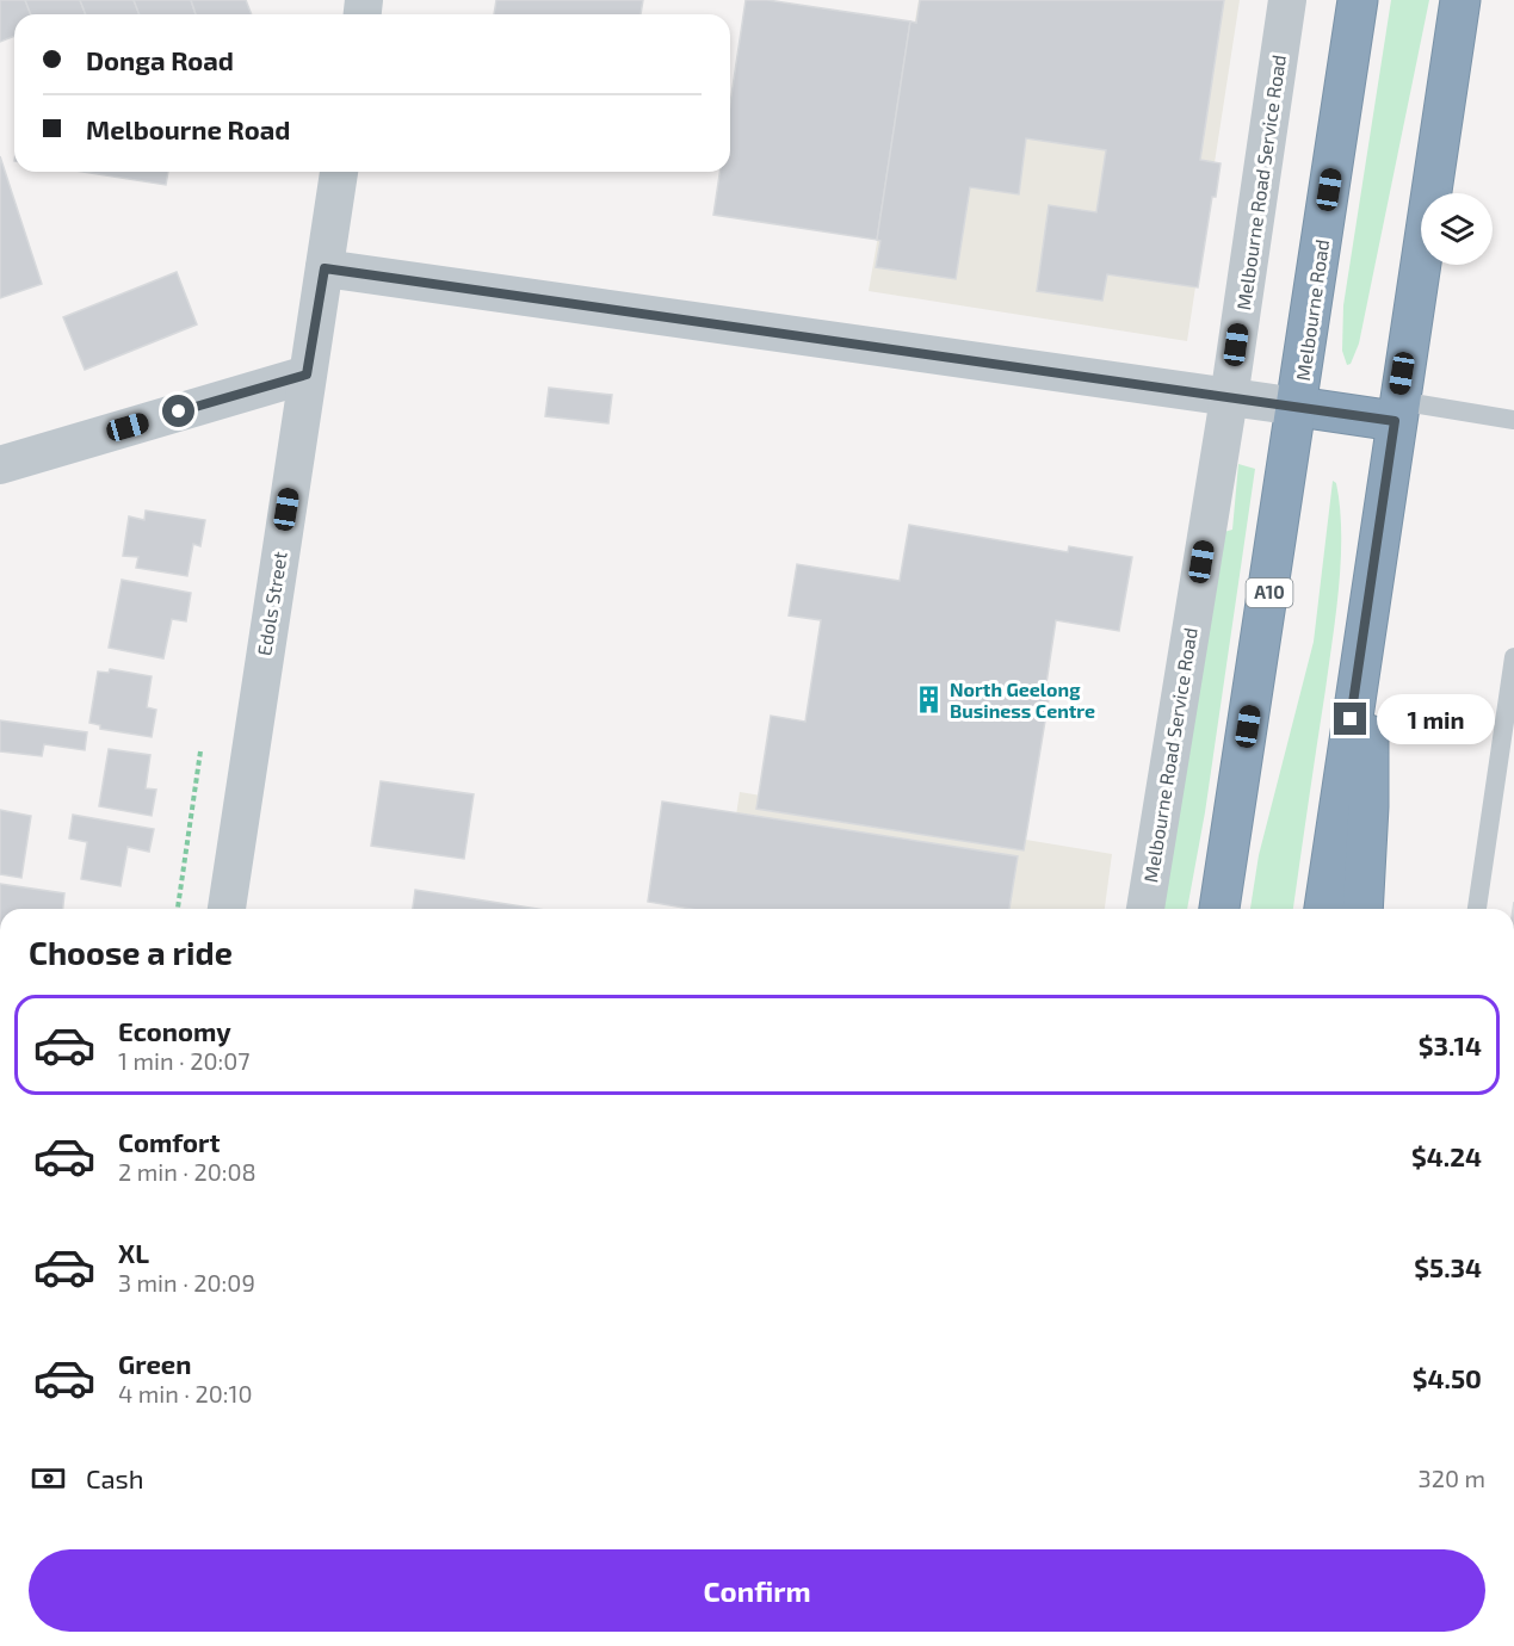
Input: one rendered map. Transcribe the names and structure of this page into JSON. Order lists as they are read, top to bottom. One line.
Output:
{"streets":{"highway":["Melbourne Road","A10"],"street":["Melbourne Road Service Road","Edols Street"]},"places":{"building":["North Geelong Business Centre"]},"page":{"banner":["Donga Road","Melbourne Road"],"bubble":"1 min","heading":"Choose a ride","list":[{"name":"Economy","note":"1 min · 20:07","value":"$3.14"},{"name":"Comfort","note":"2 min · 20:08","value":"$4.24"},{"name":"XL","note":"3 min · 20:09","value":"$5.34"},{"name":"Green","note":"4 min · 20:10","value":"$4.50"}],"pay":["Cash","320 m"],"buttons":"Confirm"}}
